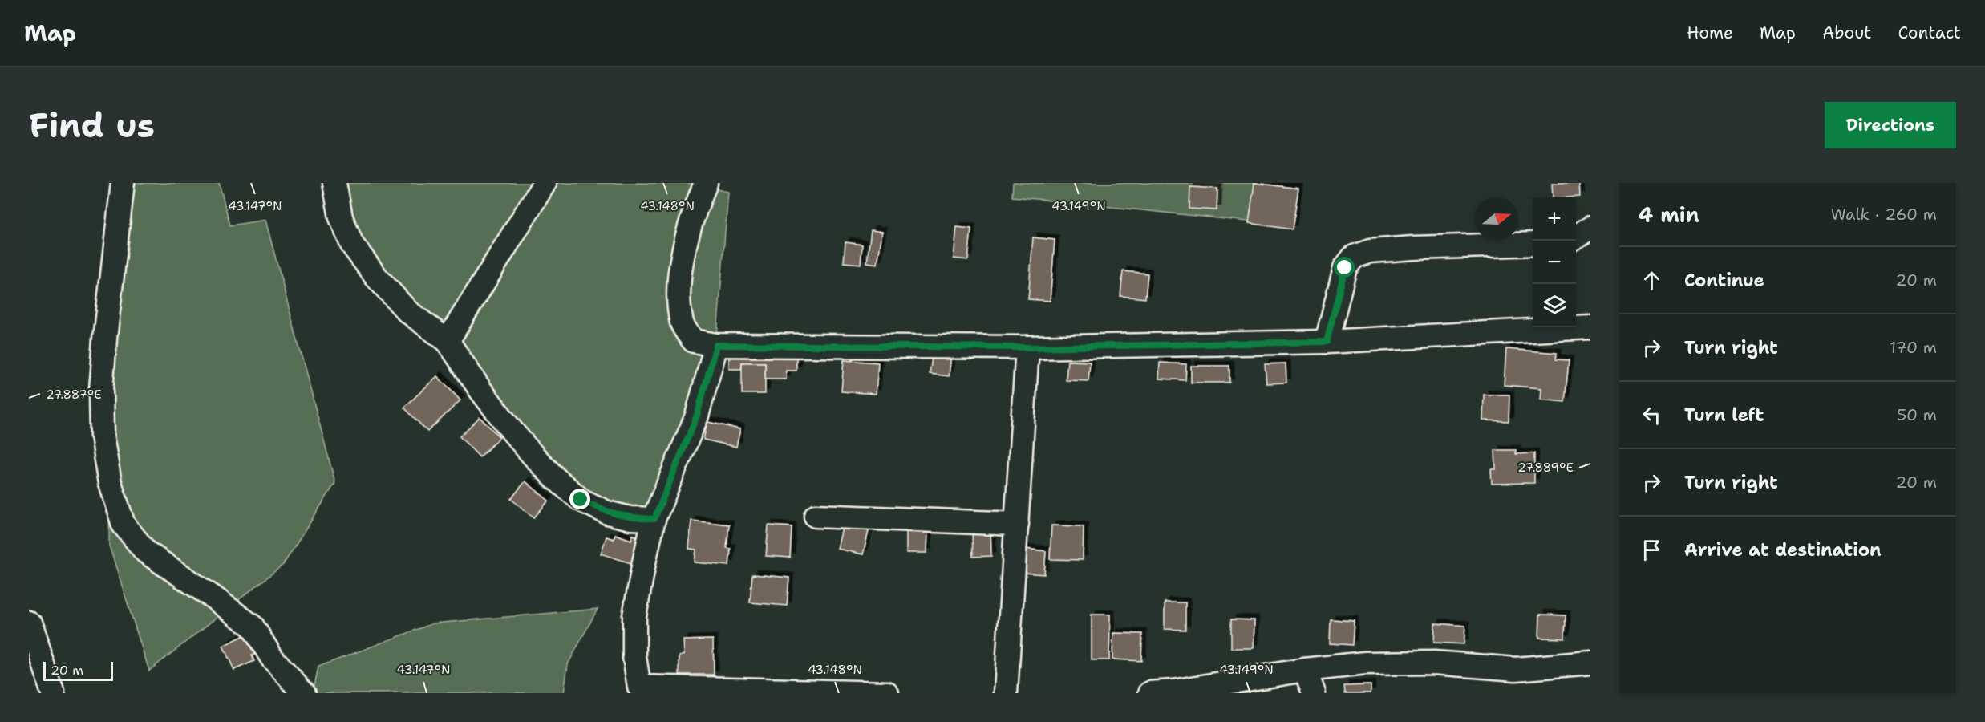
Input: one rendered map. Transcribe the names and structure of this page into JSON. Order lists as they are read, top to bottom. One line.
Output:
{"scale_bar":"20 m","north":"right","page":{"header":"Map","nav":["Home","Map","About","Contact"],"buttons":"Directions","title":"Find us","heading":["4 min","Walk · 260 m"],"map_buttons":["+","−"],"list":[["Continue","20 m"],["Turn right","170 m"],["Turn left","50 m"],["Turn right","20 m"],"Arrive at destination"],"scale":"20 m"},"coordinates":["43.147°N","43.148°N","43.149°N","27.887°E","27.889°E"]}
